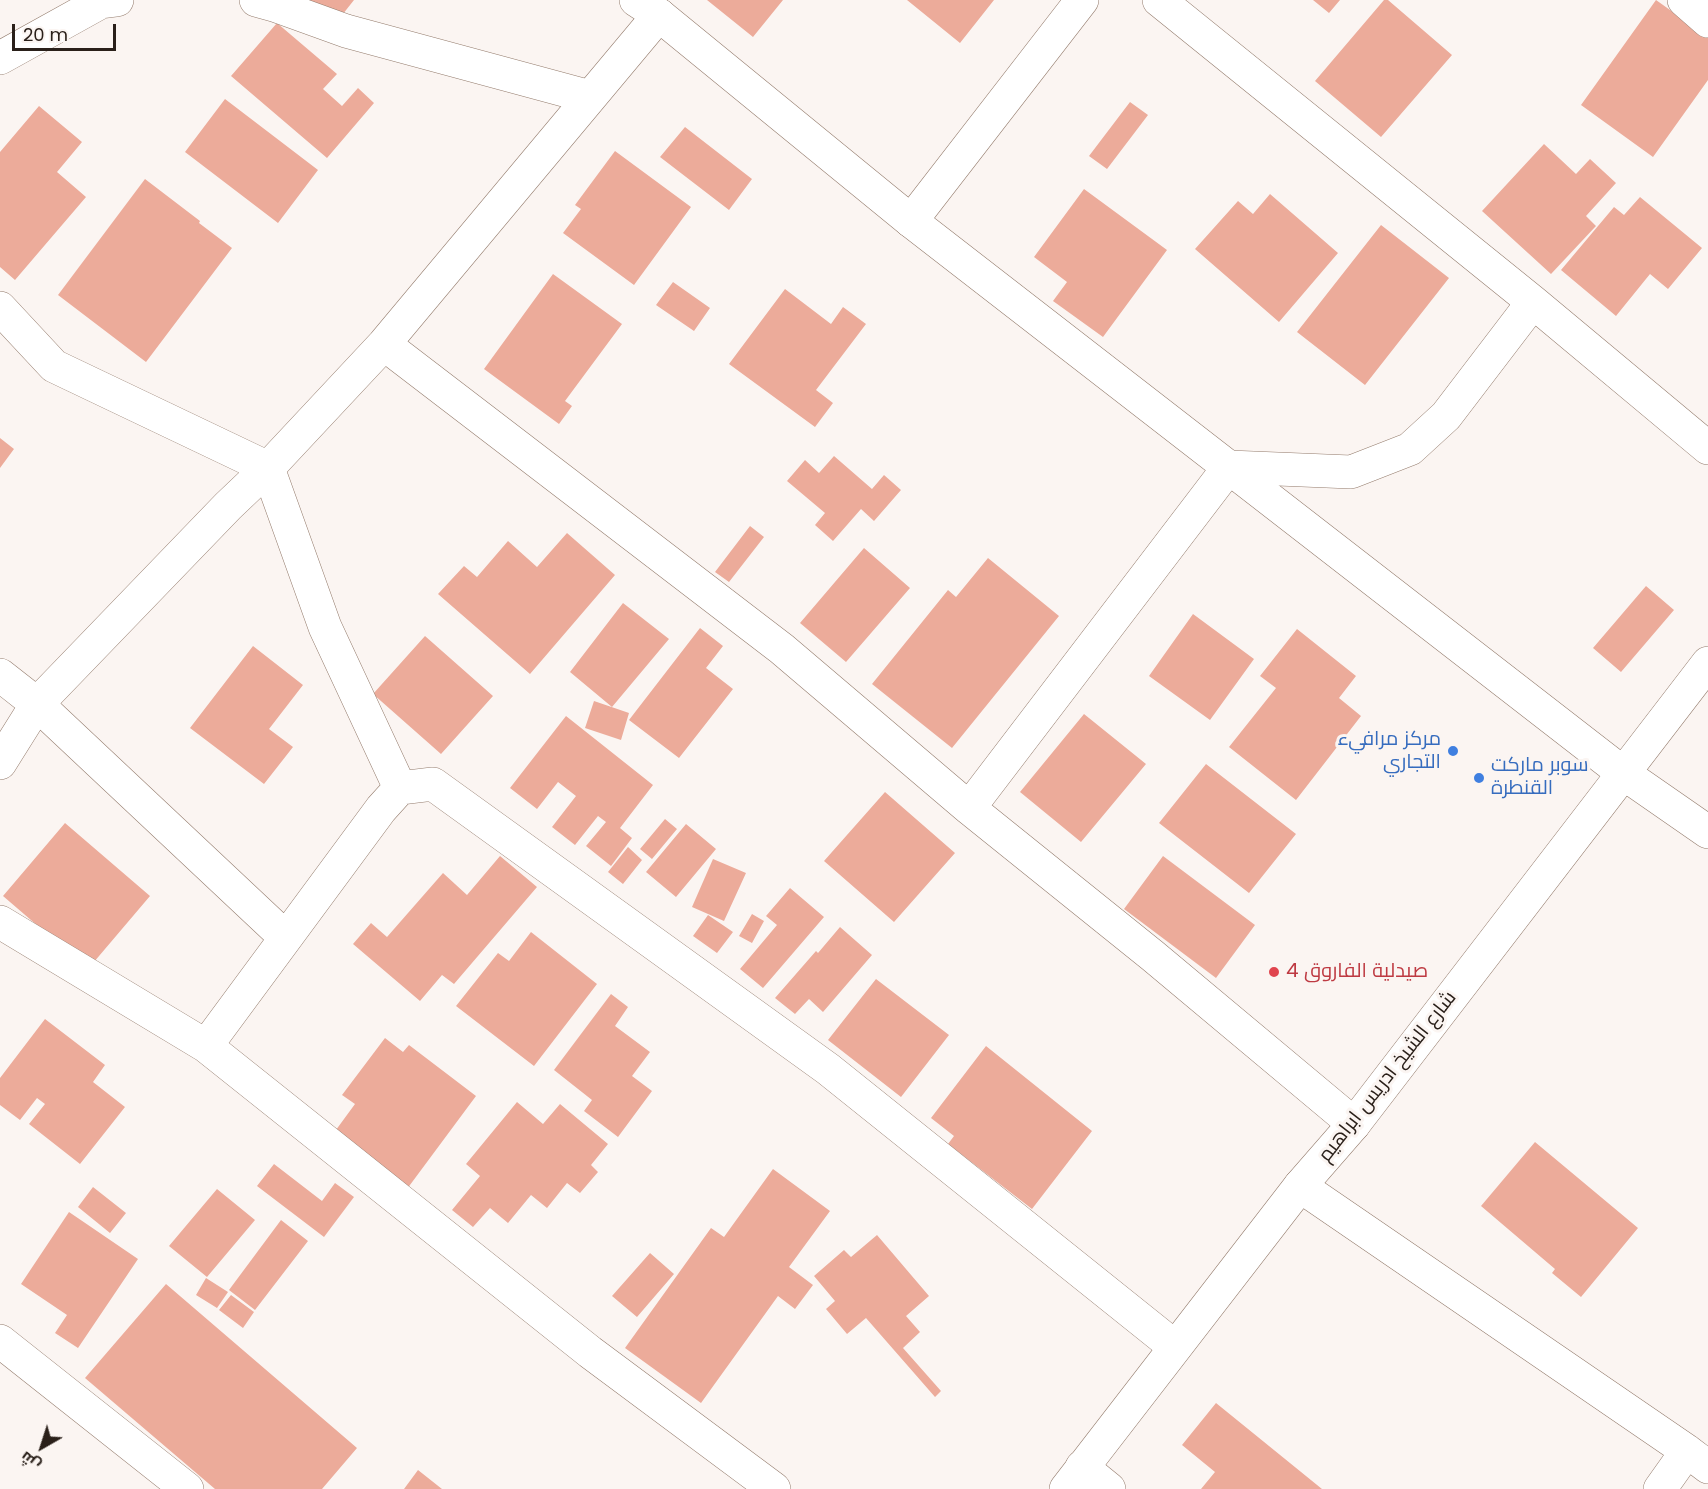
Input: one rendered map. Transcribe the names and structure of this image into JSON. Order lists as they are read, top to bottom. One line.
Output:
{"streets":{"street":["شارع الشيخ ادريس ابراهيم"]},"places":["مركز مرافيء التجاري","سوبر ماركت القنطرة","صيدلية الفاروق 4"],"scale_bar":"20 m","north":"bottom left"}
